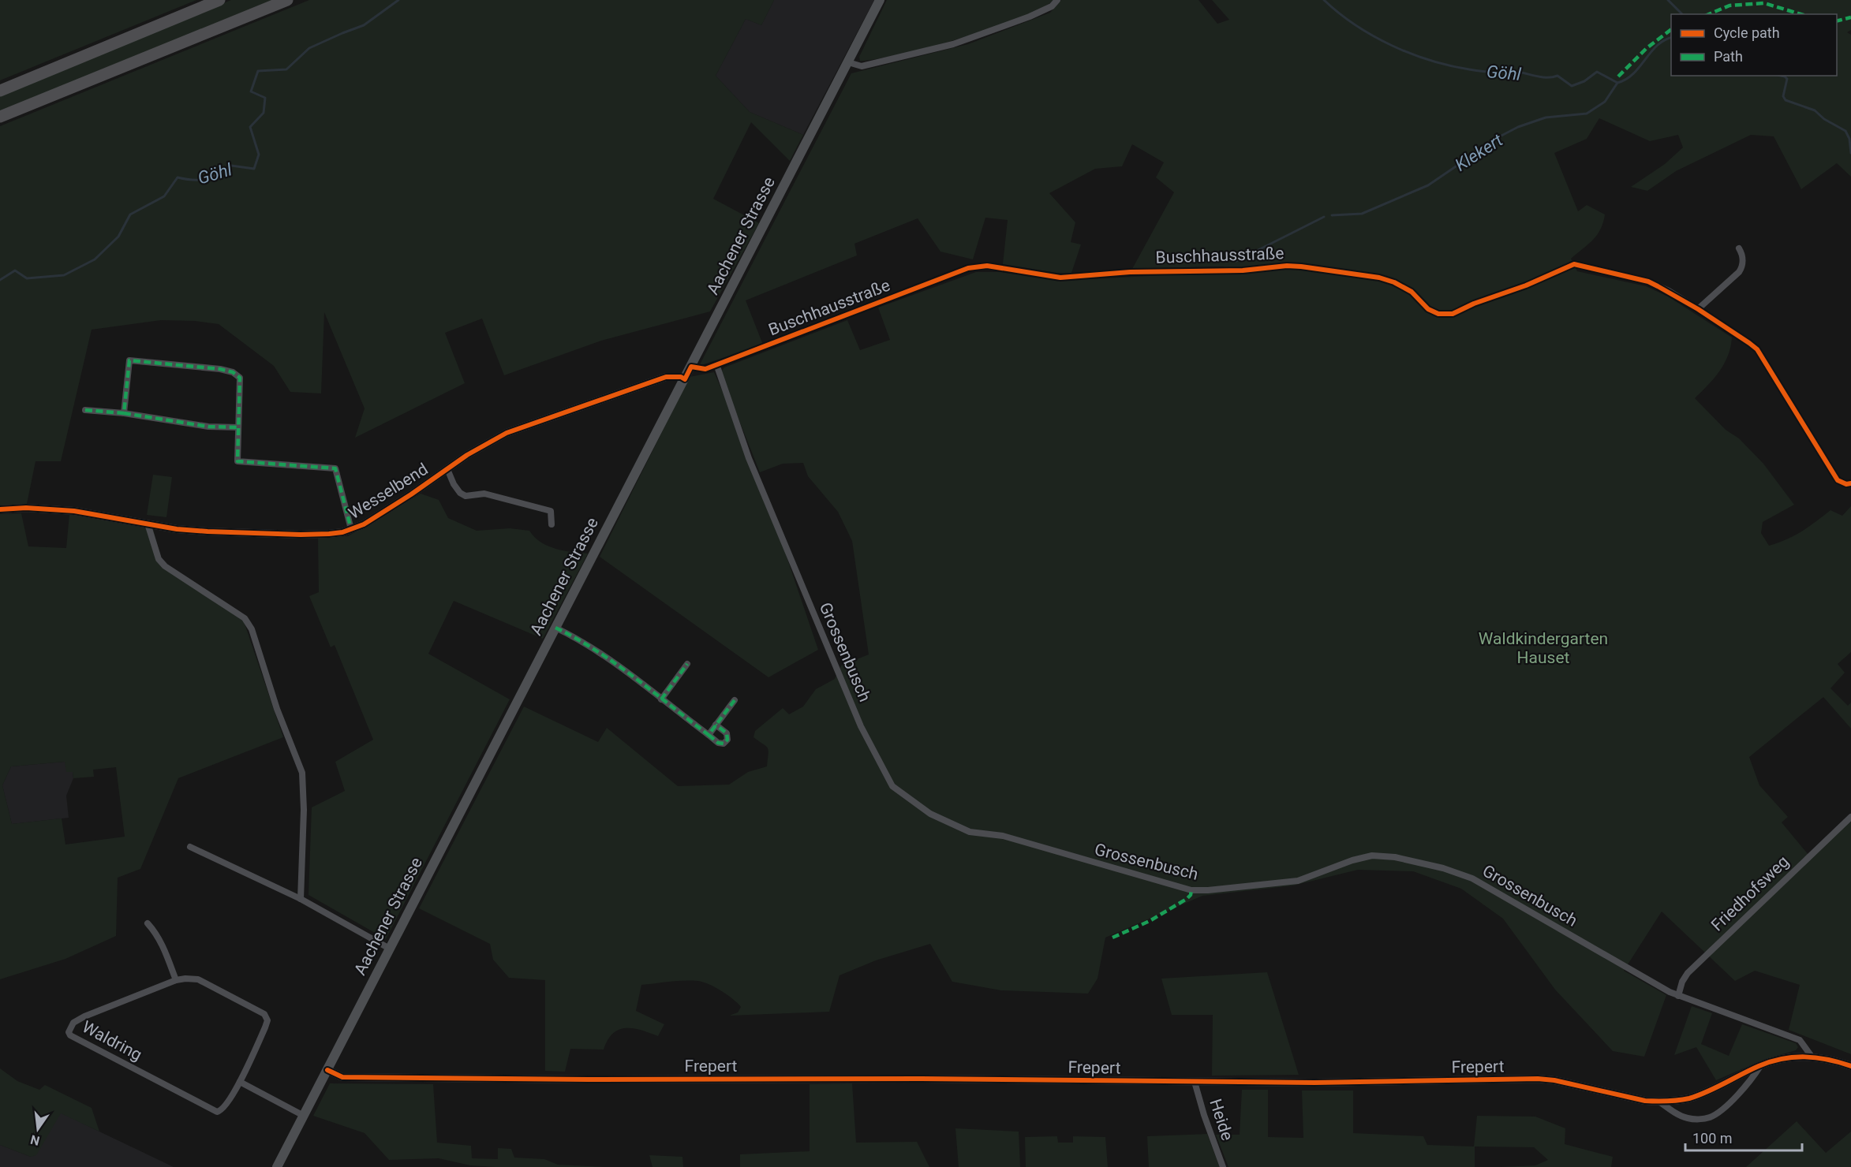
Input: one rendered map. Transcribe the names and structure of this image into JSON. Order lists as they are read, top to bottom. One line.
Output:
{"streets":{"main road":["Aachener Strasse"],"street":["Buschhausstraße","Wesselbend","Grossenbusch","Friedhofsweg","Waldring","Frepert","Heide"]},"crossings":[["Aachener Strasse","Buschhausstraße"],["Aachener Strasse","Wesselbend"],["Aachener Strasse","Frepert"],["Buschhausstraße","Grossenbusch"],["Grossenbusch","Friedhofsweg"],["Grossenbusch","Frepert"],["Frepert","Heide"]],"water":["Göhl","Klekert"],"parks":["Waldkindergarten Hauset"],"legend":["Cycle path","Path"],"scale_bar":"100 m","north":"bottom"}
